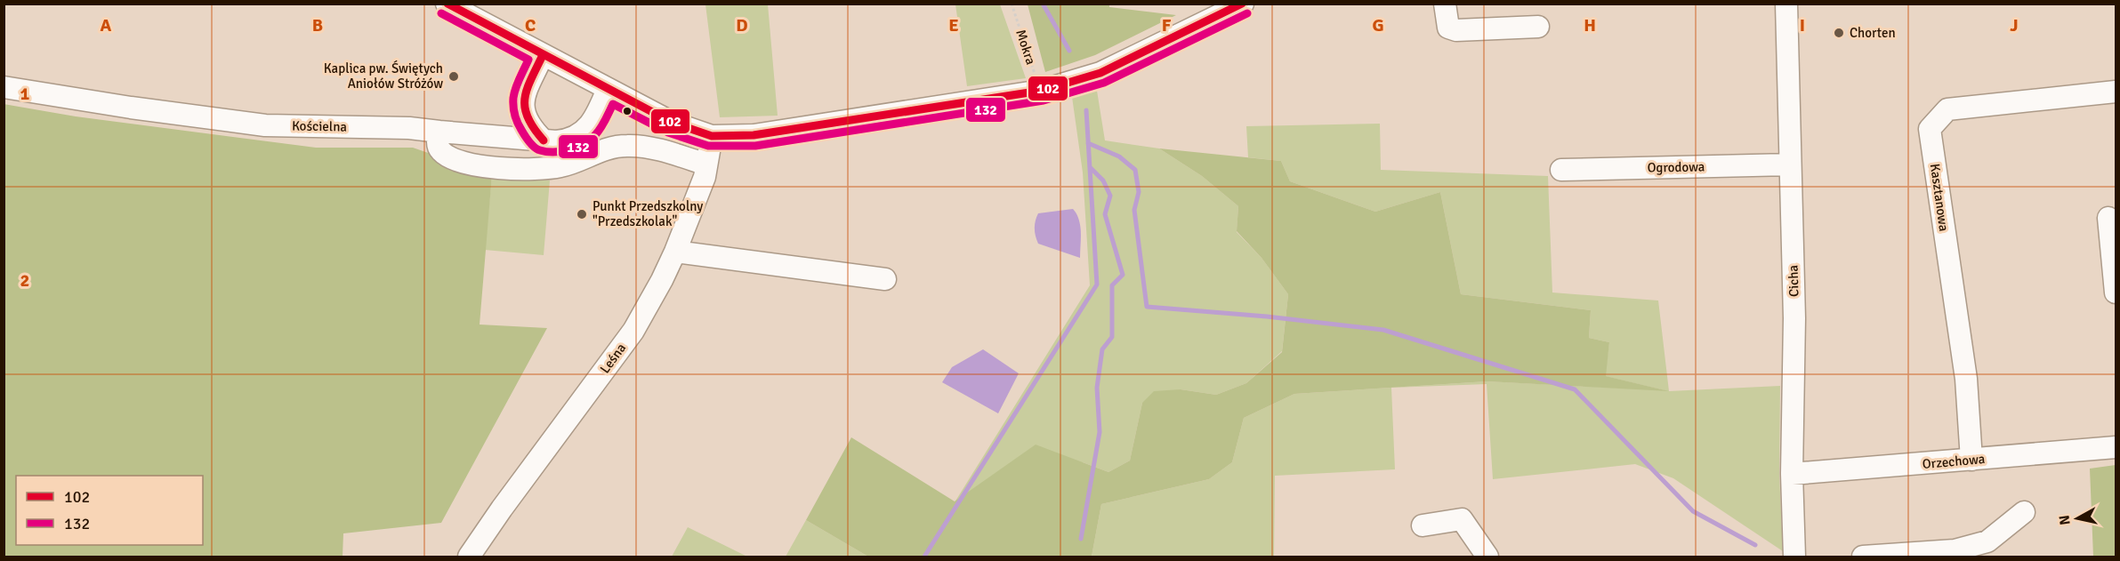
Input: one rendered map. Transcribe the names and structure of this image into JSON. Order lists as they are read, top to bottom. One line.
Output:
{"streets":{"street":["Kościelna","Ogrodowa","Kasztanowa","Cicha","Leśna","Orzechowa"],"path":["Mokra"]},"crossings":[["Ogrodowa","Cicha"],["Kasztanowa","Orzechowa"],["Cicha","Orzechowa"]],"places":["Chorten","Kaplica pw. Świętych Aniołów Stróżów","Punkt Przedszkolny \"Przedszkolak\""],"lines":["transit line 102","transit line 132"],"legend":["102","132"],"north":"left","grid":{"columns":["A","B","C","D","E","F","G","H","I","J"],"rows":["1","2"]}}
